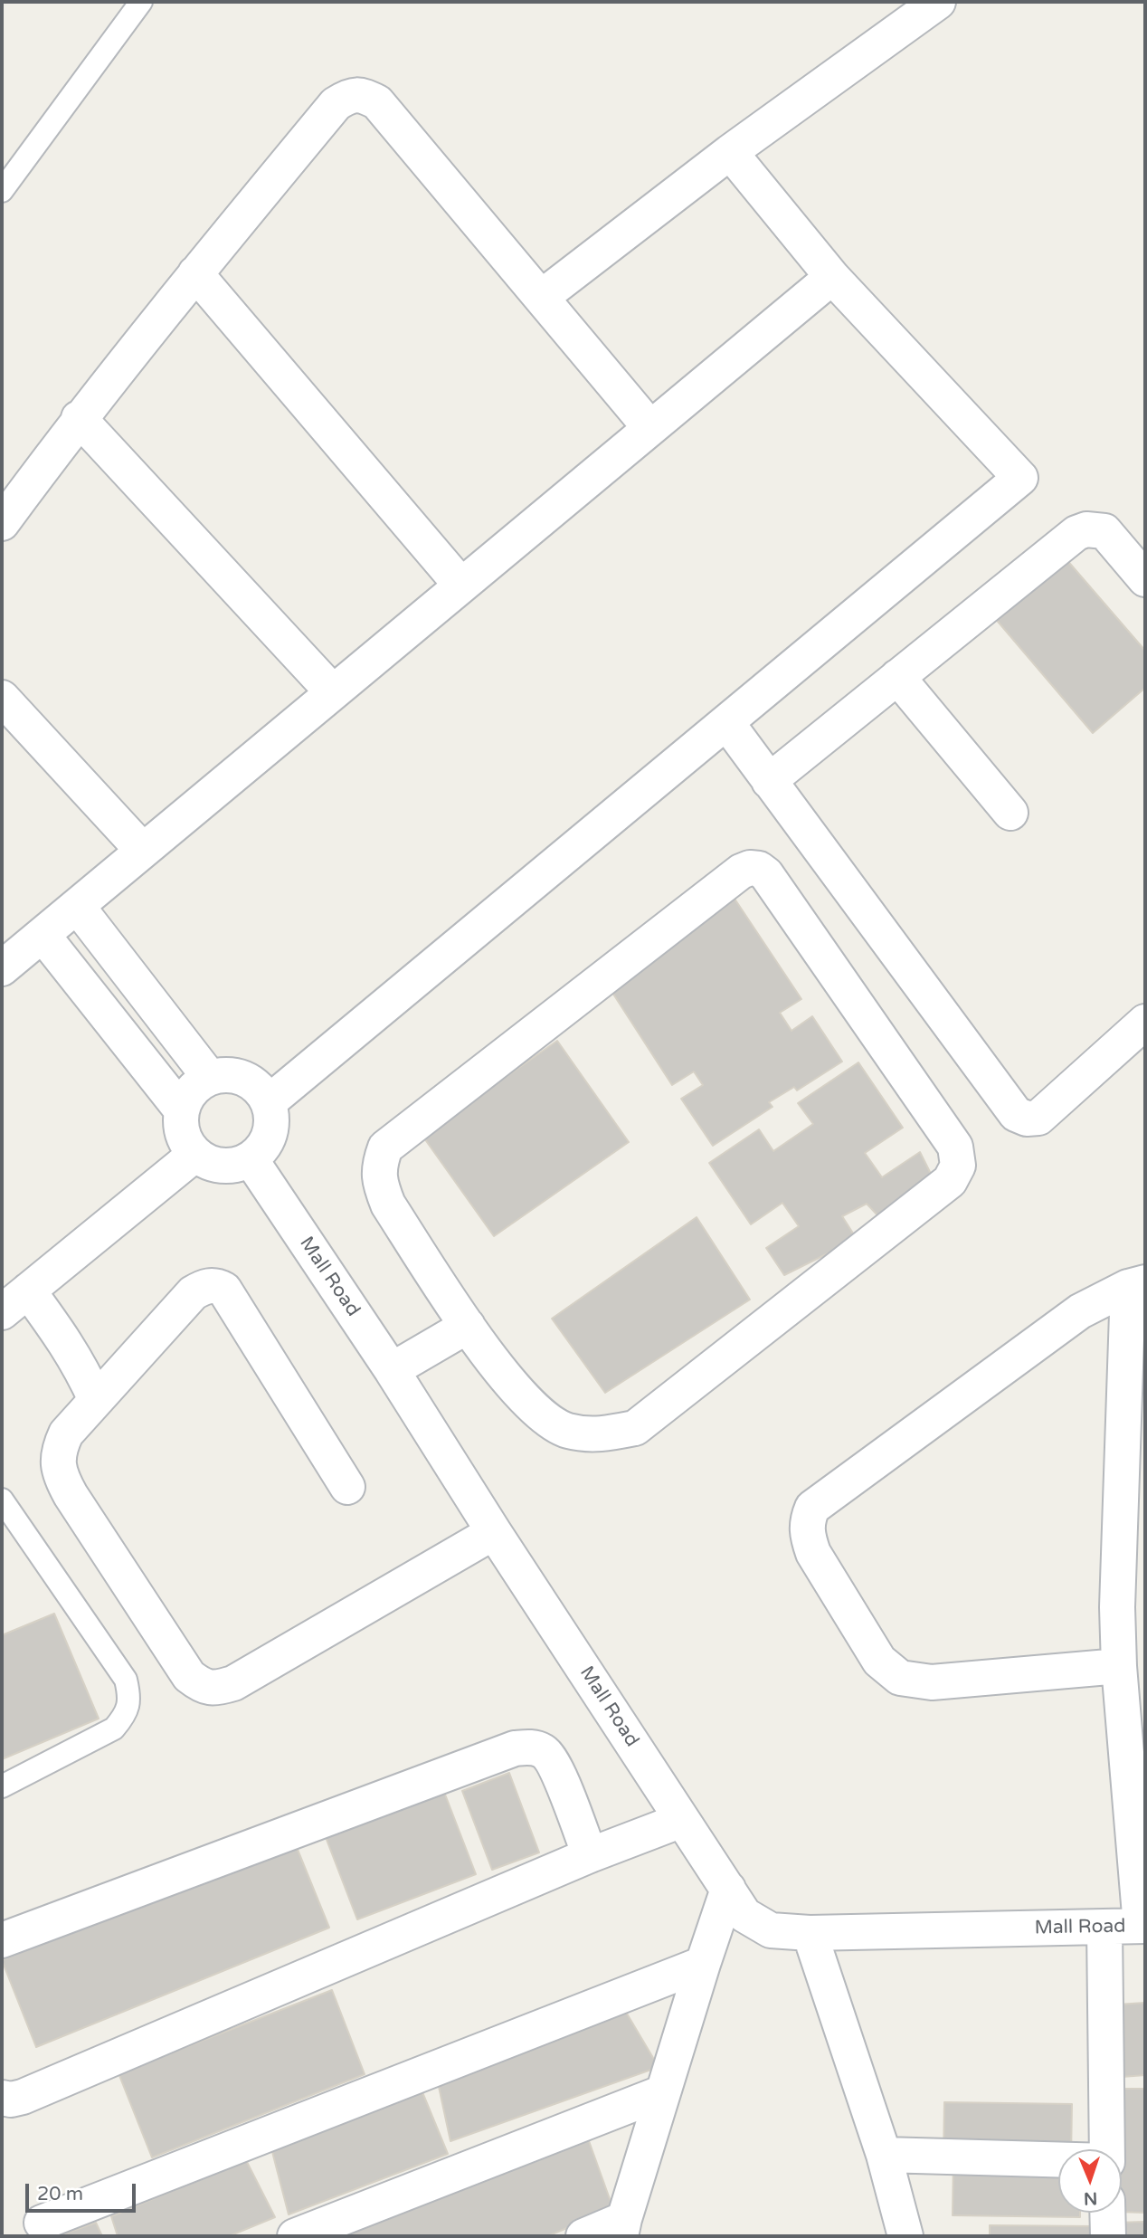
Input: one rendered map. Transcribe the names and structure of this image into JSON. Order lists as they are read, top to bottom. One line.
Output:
{"streets":{"street":["Mall Road"]},"scale_bar":"20 m","north":"bottom"}
